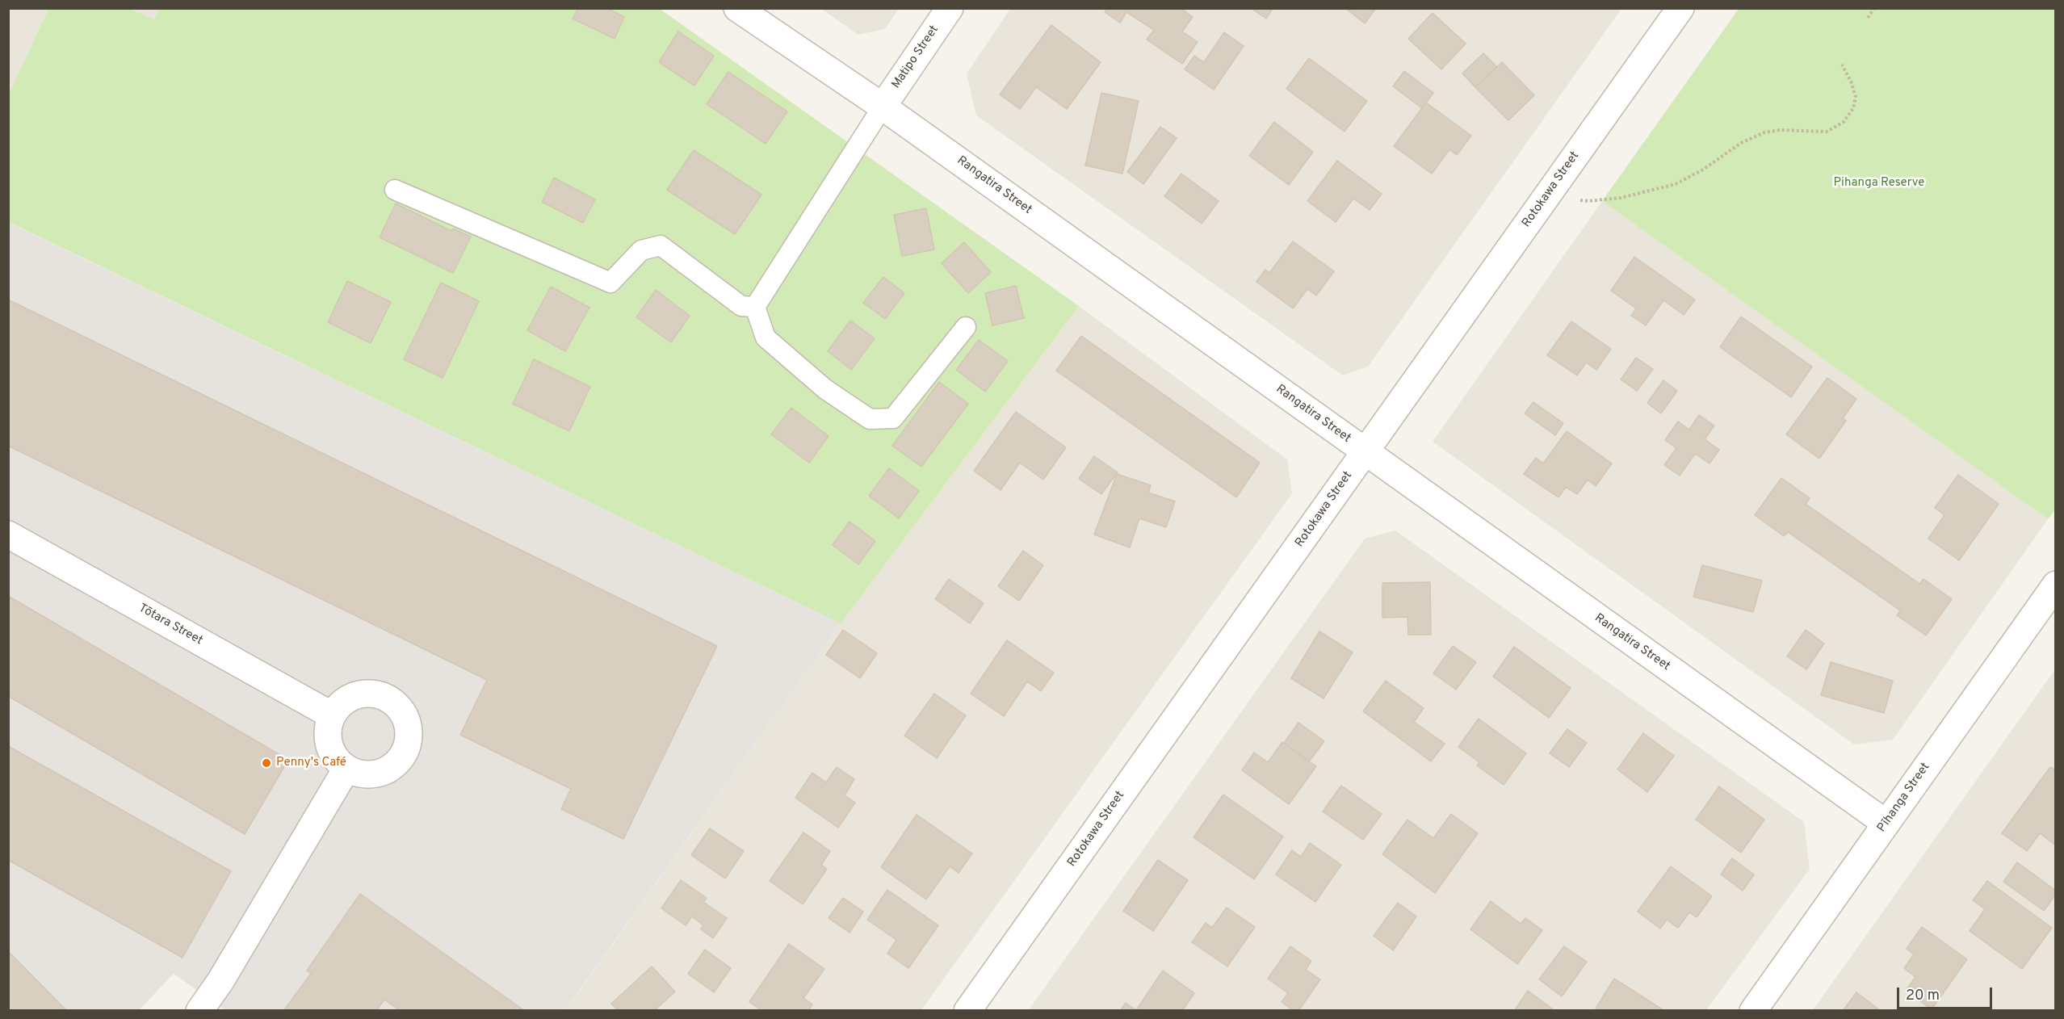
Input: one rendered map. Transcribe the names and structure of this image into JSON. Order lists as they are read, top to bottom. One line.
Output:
{"streets":{"street":["Matipo Street","Rangatira Street","Rotokawa Street","Tōtara Street","Pīhanga Street"]},"crossings":[["Matipo Street","Rangatira Street"],["Rangatira Street","Rotokawa Street"],["Rangatira Street","Pīhanga Street"]],"parks":["Pihanga Reserve"],"places":["Penny's Café"],"scale_bar":"20 m"}
